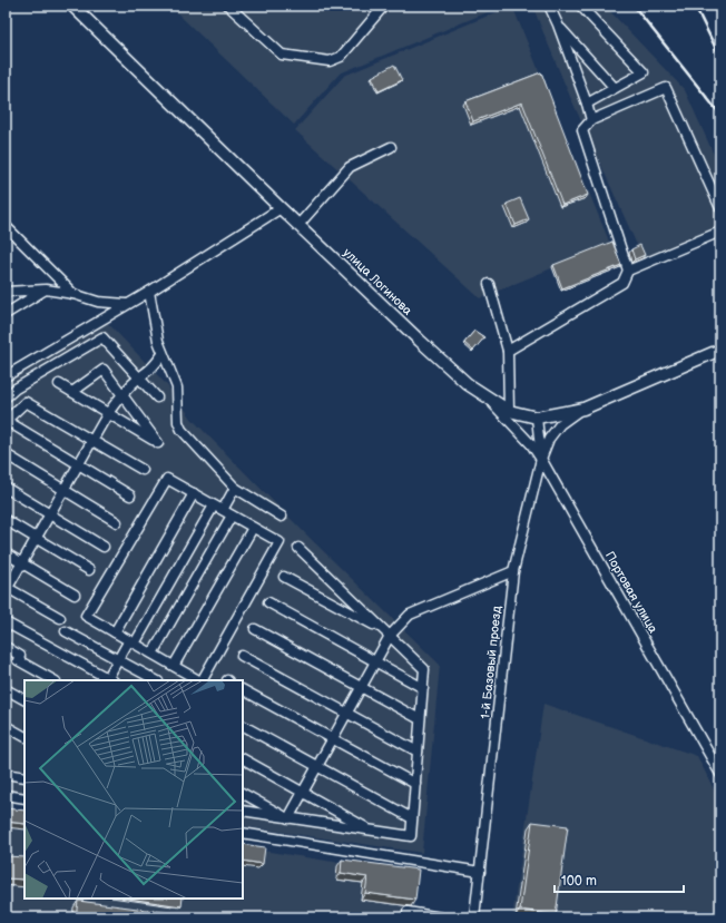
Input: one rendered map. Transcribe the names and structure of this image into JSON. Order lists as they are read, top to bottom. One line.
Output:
{"streets":{"main road":["улица Логинова"],"street":["Портовая улица","1-й Базовый проезд"]},"crossings":[["улица Логинова","Портовая улица"],["Портовая улица","1-й Базовый проезд"]],"scale_bar":"100 m"}
